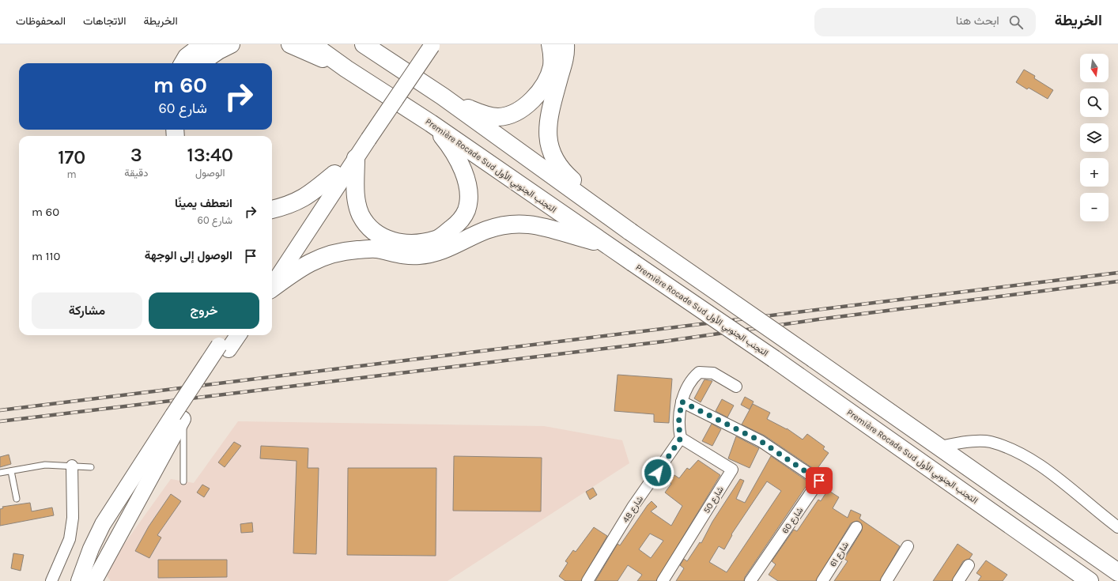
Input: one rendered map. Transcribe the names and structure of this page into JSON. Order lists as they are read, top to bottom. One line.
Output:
{"streets":{"highway":["Première Rocade Sud التجنب الجنوبي الأول"],"street":["شارع 50","شارع 48","شارع 60","شارع 61"]},"crossings":[["شارع 50","شارع 48"]],"north":"bottom","page":{"header":"الخريطة","search":"ابحث هنا","nav":["الخريطة","الاتجاهات","المحفوظات"],"map_buttons":["+","−"],"turn":["60 m","شارع 60"],"eta":["13:40","الوصول","3","دقيقة","170","m"],"list":[{"name":"انعطف يمينًا","note":"شارع 60","value":"60 m"},{"name":"الوصول إلى الوجهة","value":"110 m"}],"buttons":["خروج","مشاركة"]}}
